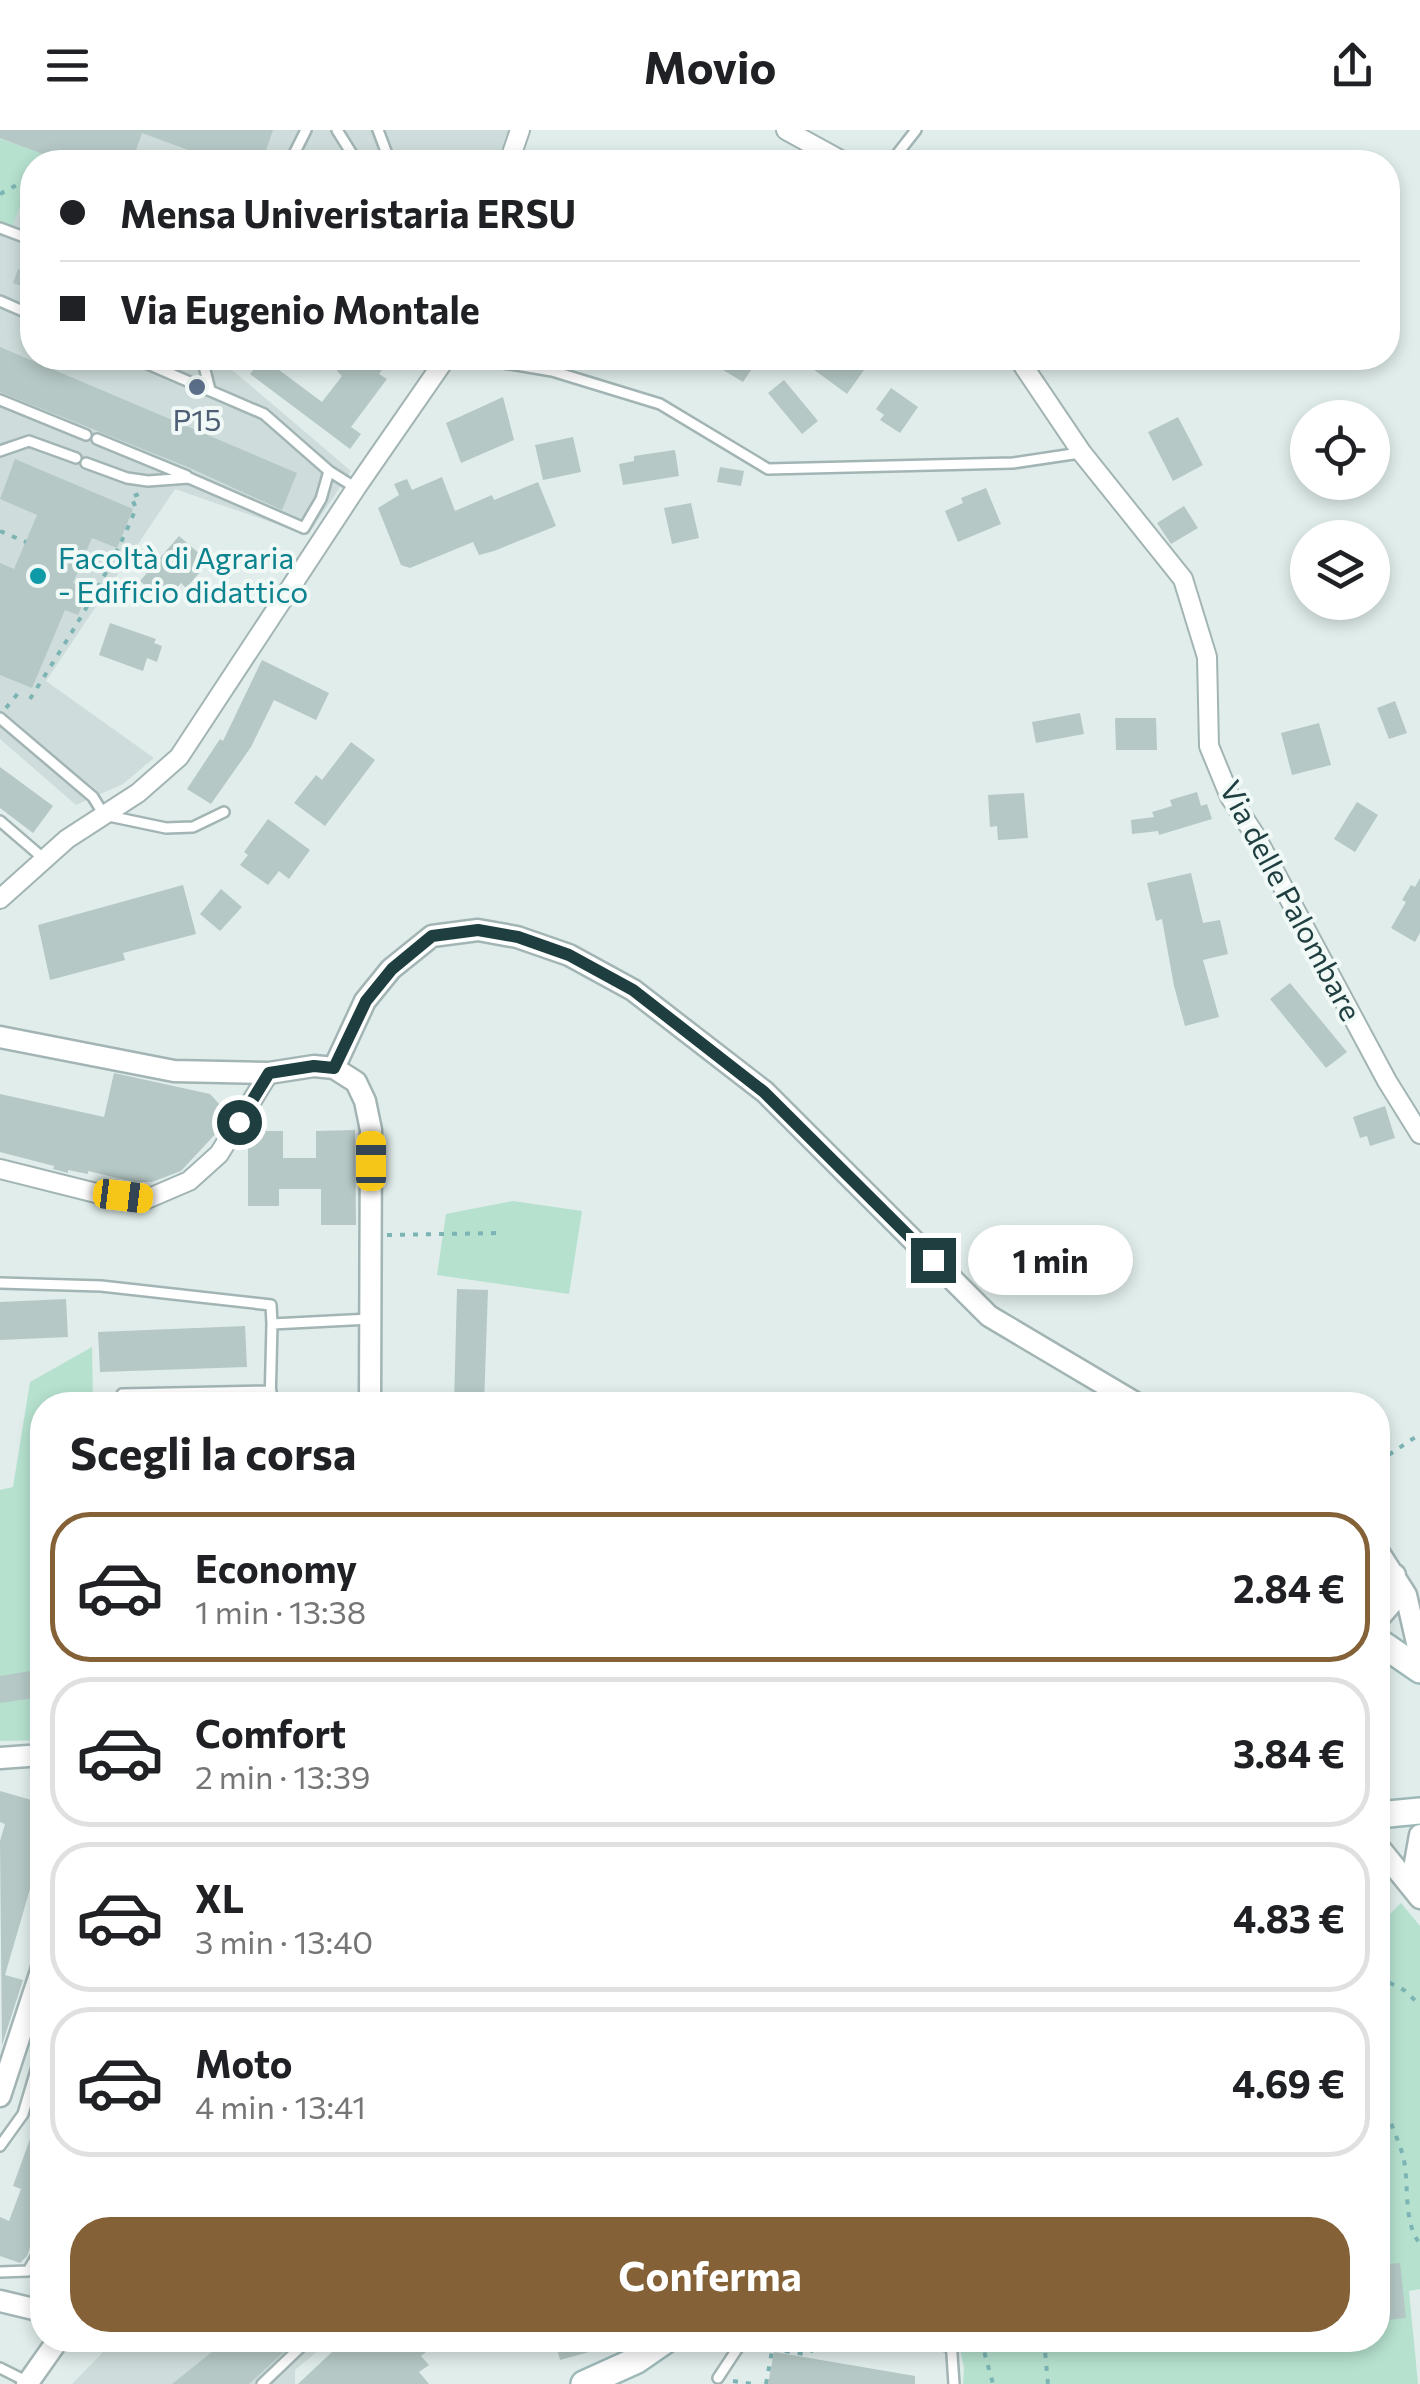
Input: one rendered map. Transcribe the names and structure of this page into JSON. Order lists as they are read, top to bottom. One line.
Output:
{"streets":{"street":["Via delle Palombare"]},"places":["P15","Facoltà di Agraria - Edificio didattico"],"page":{"header":"Movio","banner":["Mensa Univeristaria ERSU","Via Eugenio Montale"],"bubble":"1 min","heading":"Scegli la corsa","list":[{"name":"Economy","note":"1 min · 13:38","value":"2.84 €"},{"name":"Comfort","note":"2 min · 13:39","value":"3.84 €"},{"name":"XL","note":"3 min · 13:40","value":"4.83 €"},{"name":"Moto","note":"4 min · 13:41","value":"4.69 €"}],"buttons":"Conferma"}}
